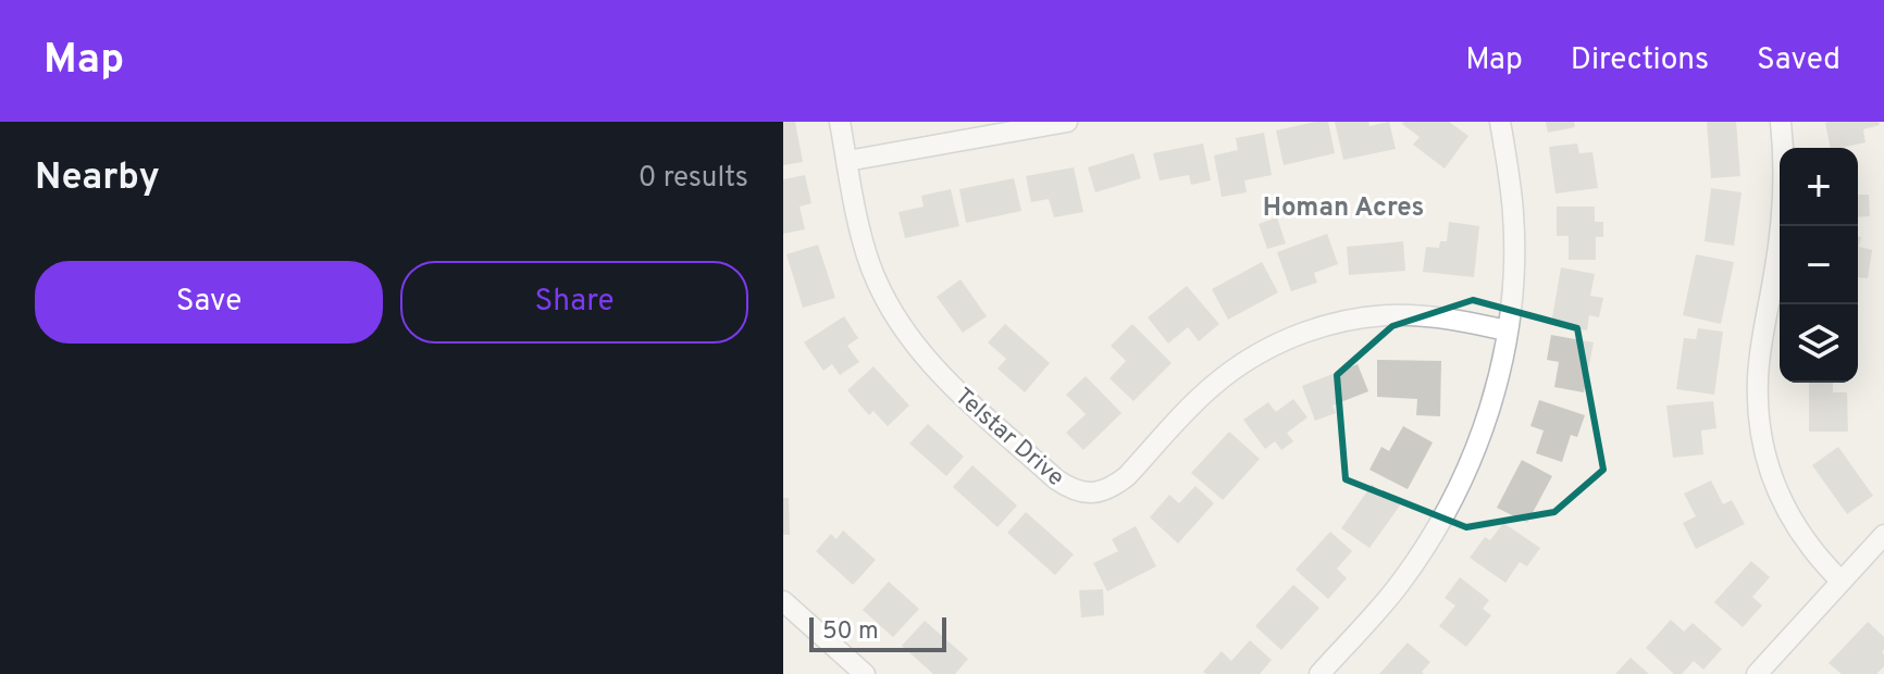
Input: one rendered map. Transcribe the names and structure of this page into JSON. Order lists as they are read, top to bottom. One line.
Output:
{"streets":{"street":["Telstar Drive"]},"districts":["Homan Acres"],"scale_bar":"50 m","page":{"header":"Map","nav":["Map","Directions","Saved"],"heading":["Nearby","0 results"],"map_buttons":["+","−"],"buttons":["Save","Share"],"scale":"50 m"}}
